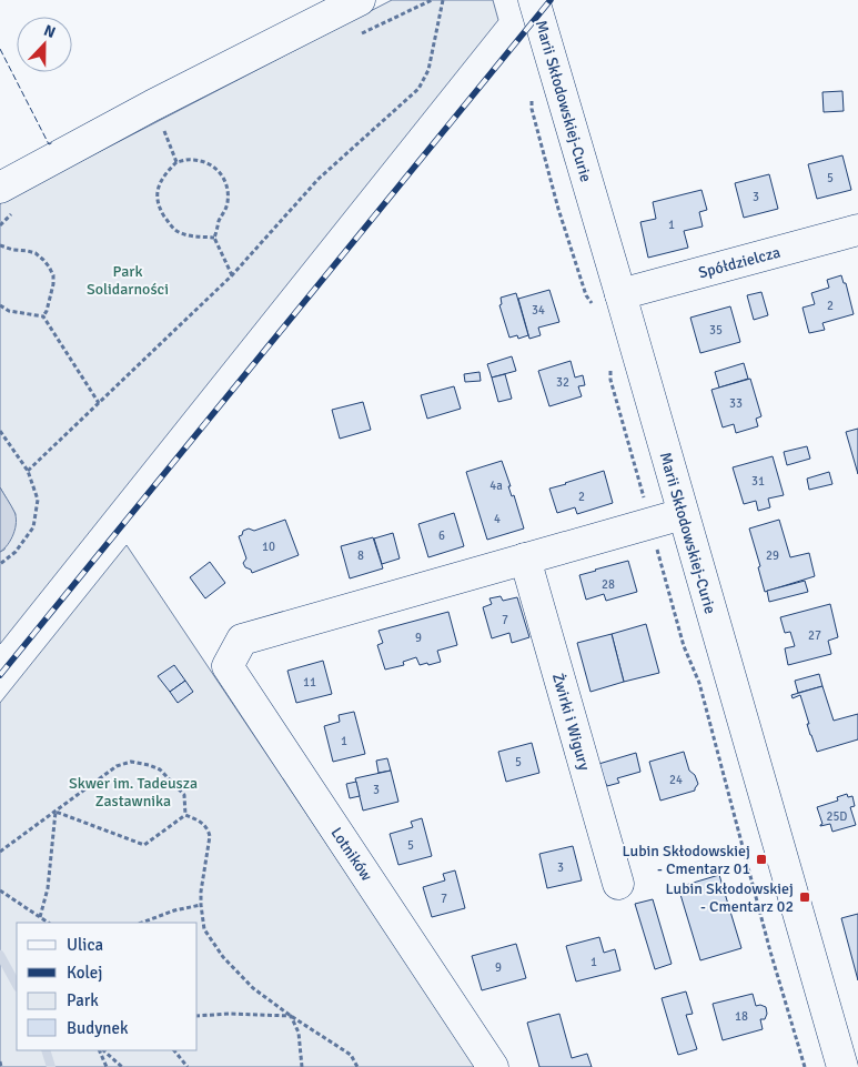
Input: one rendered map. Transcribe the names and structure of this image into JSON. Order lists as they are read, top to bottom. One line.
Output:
{"streets":{"street":["Marii Skłodowskiej-Curie","Spółdzielcza","Żwirki i Wigury","Lotników"]},"crossings":[["Marii Skłodowskiej-Curie","Spółdzielcza"],["Żwirki i Wigury","Lotników"]],"parks":["Park Solidarności","Skwer im. Tadeusza Zastawnika"],"places":{"transit":["Lubin Skłodowskiej - Cmentarz 01","Lubin Skłodowskiej - Cmentarz 02"]},"house_numbers":["5","3","1","2","34","35","32","33","31","4a","2","4","6","10","8","29","28","7","27","9","11","1","5","24","3","25D","5","3","7","1","9","18"],"legend":["Ulica","Kolej","Park","Budynek"],"north":"top"}
